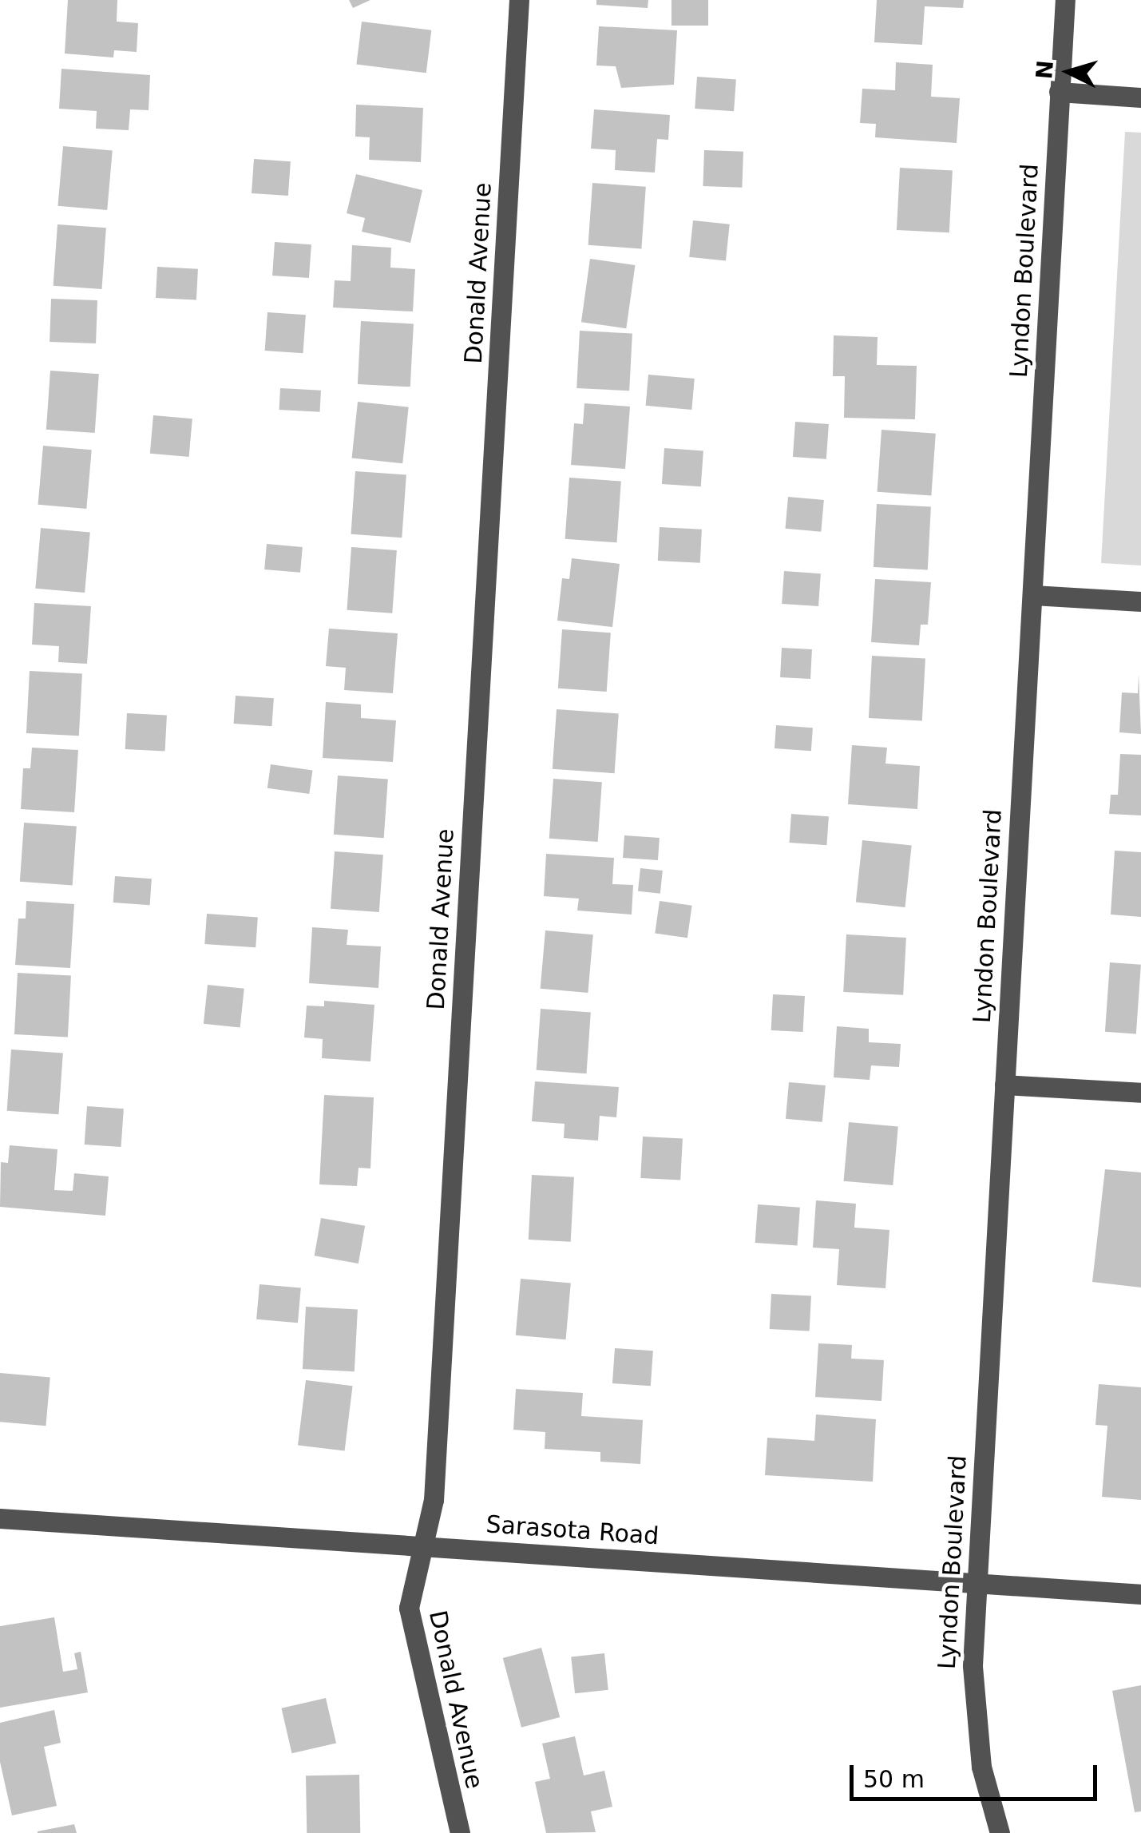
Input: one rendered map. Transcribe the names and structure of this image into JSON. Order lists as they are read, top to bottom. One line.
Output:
{"streets":{"street":["Lyndon Boulevard","Donald Avenue","Sarasota Road"]},"crossings":[["Lyndon Boulevard","Sarasota Road"],["Donald Avenue","Sarasota Road"]],"scale_bar":"50 m","north":"left"}
